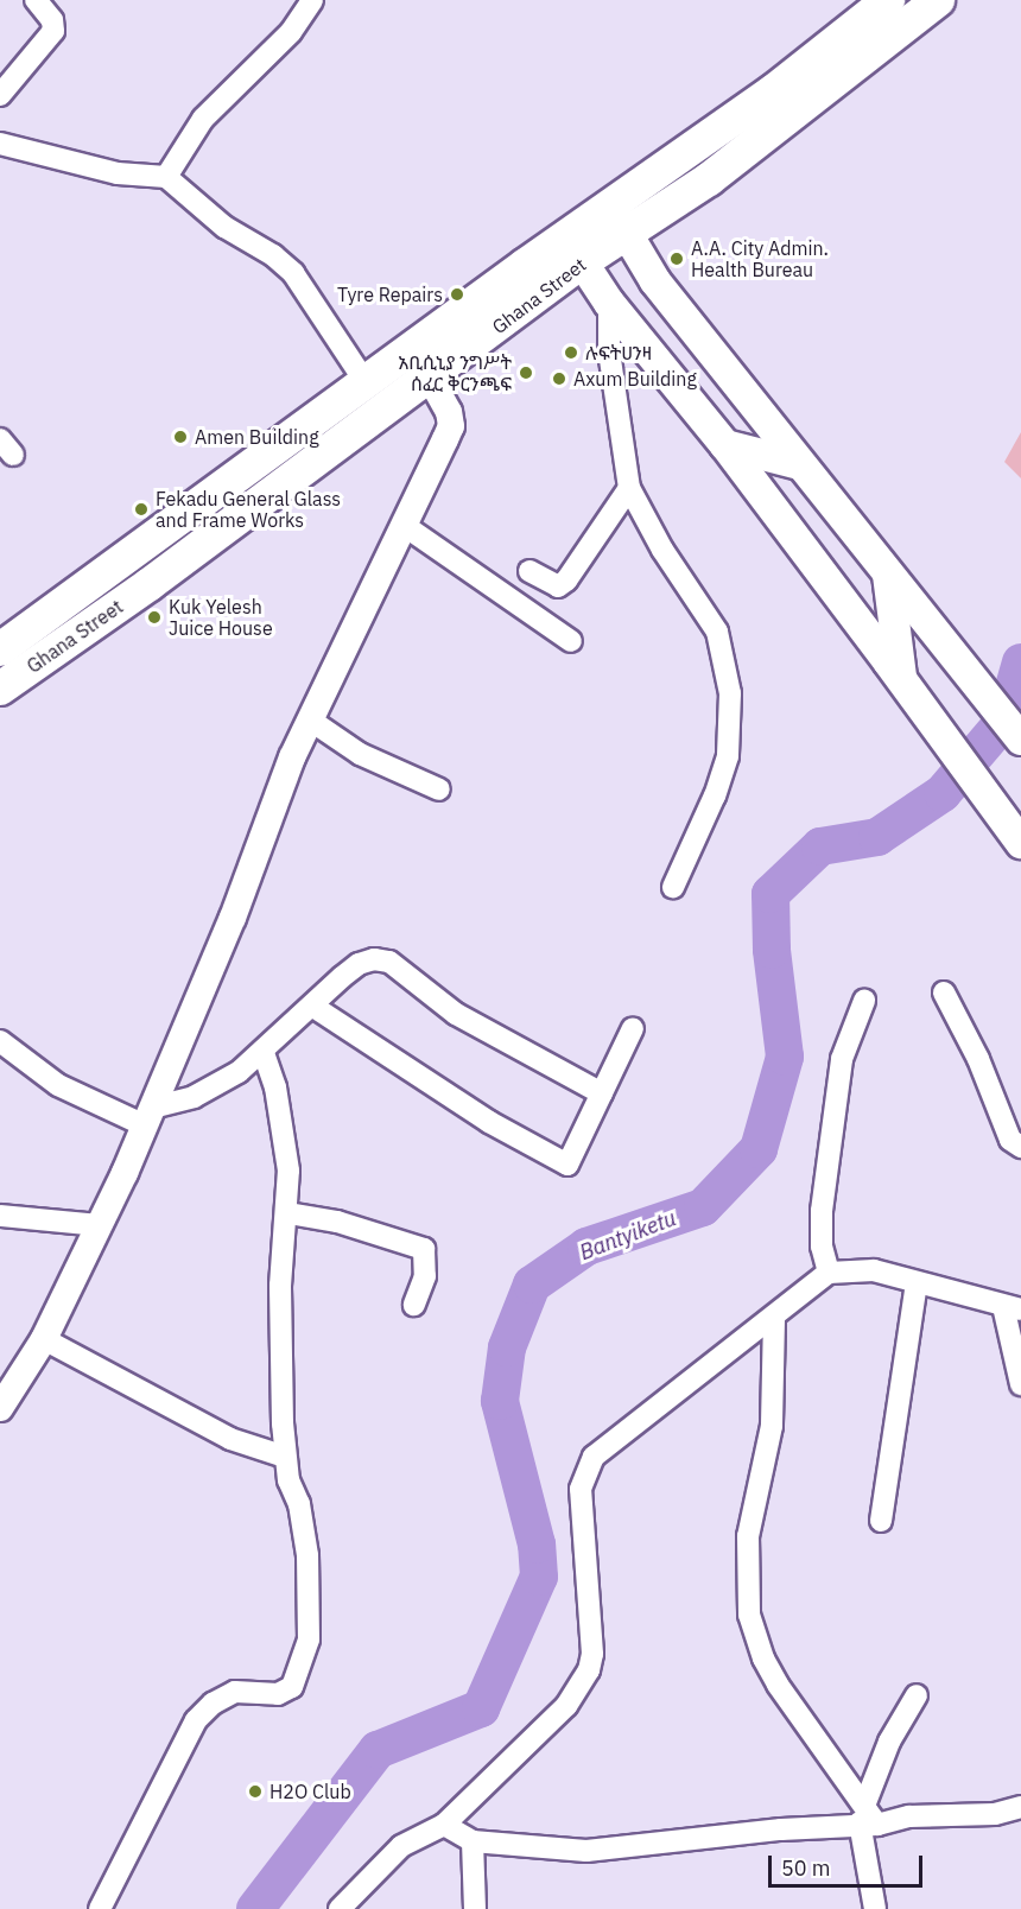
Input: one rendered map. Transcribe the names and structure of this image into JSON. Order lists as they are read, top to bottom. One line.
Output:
{"streets":{"main road":["Ghana Street"]},"water":["Bantyiketu"],"places":["A.A. City Admin. Health Bureau","Tyre Repairs","ሉፍትሀንዛ","አቢሲኒያ ንግሥት ሰፈር ቅርንጫፍ","Axum Building","Amen Building","Fekadu General Glass and Frame Works","Kuk Yelesh Juice House","H2O Club"],"scale_bar":"50 m"}
